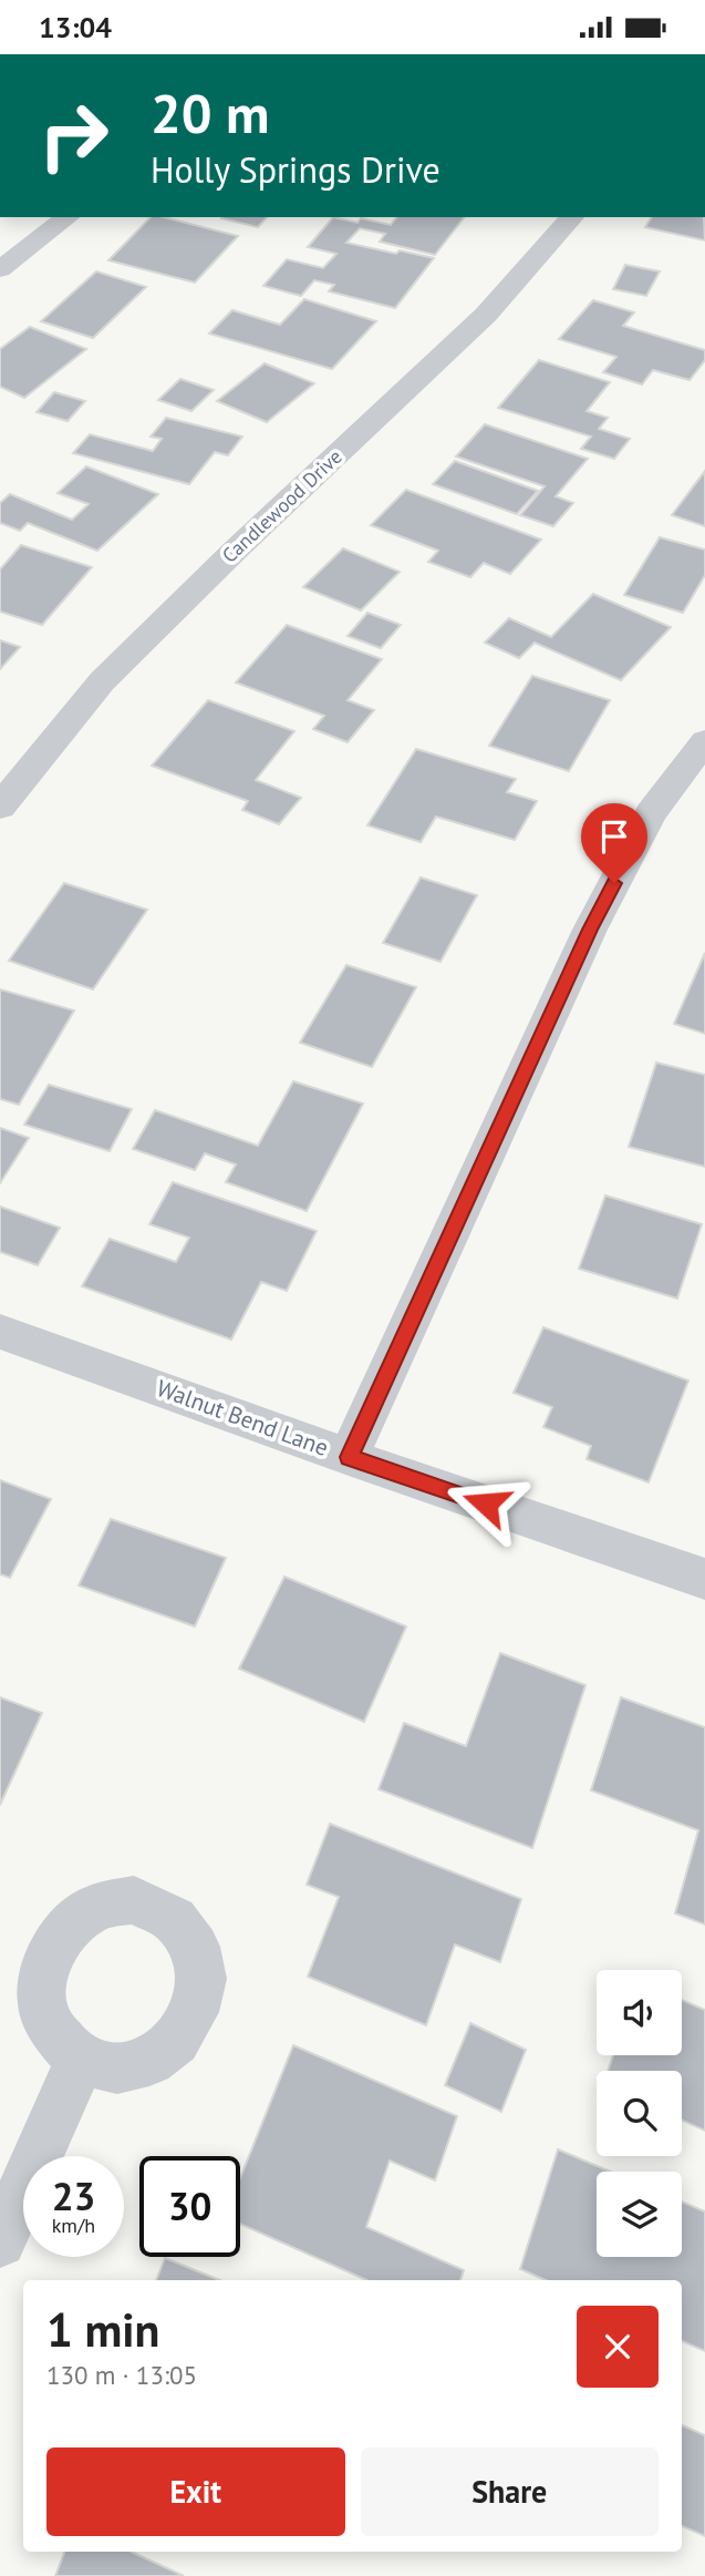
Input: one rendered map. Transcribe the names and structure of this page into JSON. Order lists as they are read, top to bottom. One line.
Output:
{"streets":{"street":["Candlewood Drive","Walnut Bend Lane"]},"page":{"status":"13:04","turn":["20 m","Holly Springs Drive"],"speed":"23 km/h","limit":"30","heading":["1 min","130 m · 13:05"],"buttons":["Exit","Share"]}}
